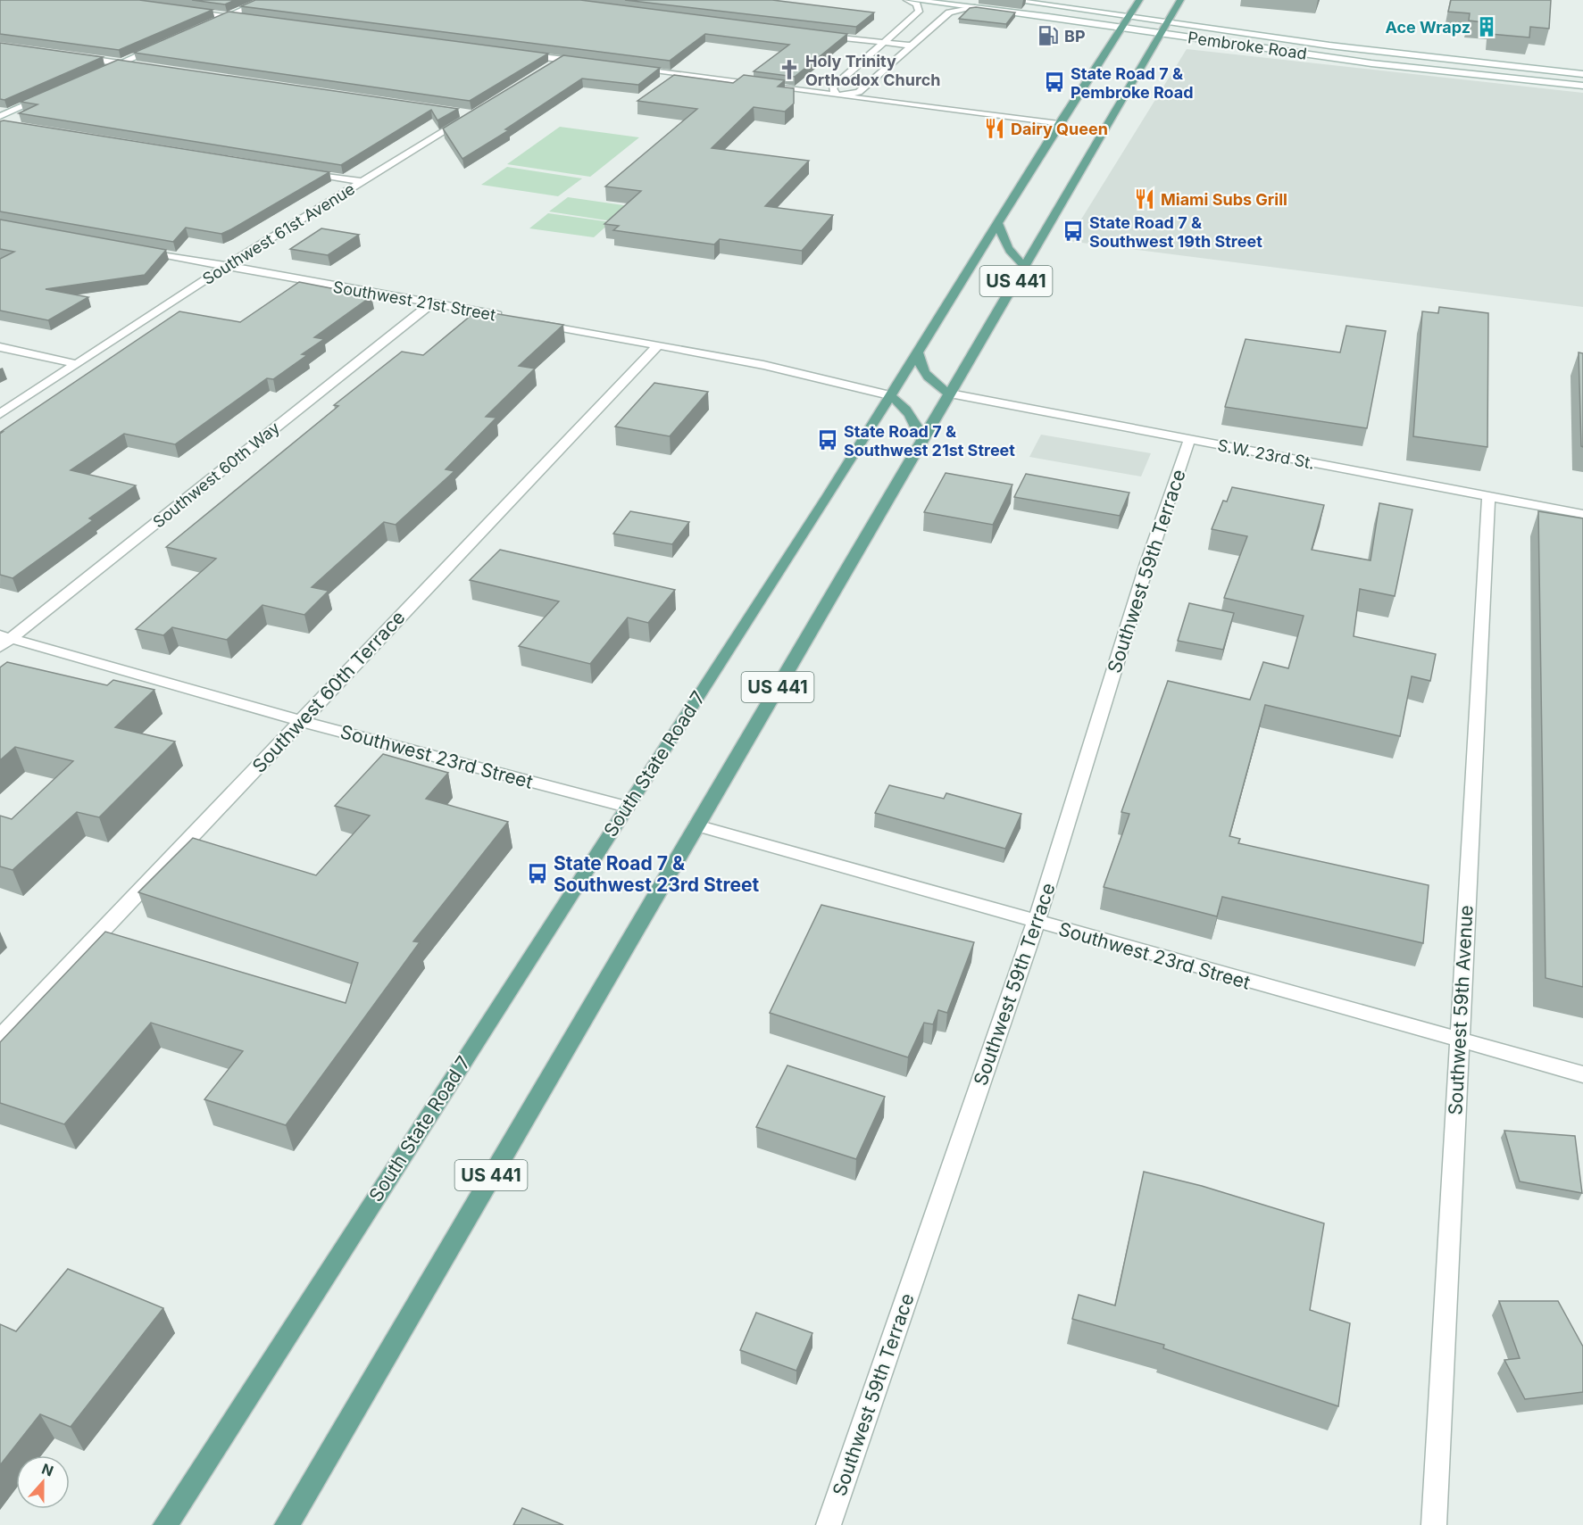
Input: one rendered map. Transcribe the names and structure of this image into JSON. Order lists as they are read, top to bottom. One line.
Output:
{"streets":{"main road":["US 441","South State Road 7"],"street":["Pembroke Road","Southwest 61st Avenue","Southwest 21st Street","S.W. 23rd St.","Southwest 60th Way","Southwest 59th Terrace","Southwest 60th Terrace","Southwest 23rd Street","Southwest 59th Avenue"]},"crossings":[["Pembroke Road","US 441"],["Pembroke Road","South State Road 7"],["Southwest 61st Avenue","Southwest 21st Street"],["US 441","S.W. 23rd St."],["US 441","Southwest 23rd Street"],["Southwest 21st Street","Southwest 60th Way"],["S.W. 23rd St.","Southwest 59th Terrace"],["S.W. 23rd St.","Southwest 59th Avenue"],["Southwest 60th Way","Southwest 23rd Street"],["Southwest 59th Terrace","Southwest 23rd Street"],["Southwest 60th Terrace","Southwest 23rd Street"],["Southwest 23rd Street","South State Road 7"],["Southwest 23rd Street","Southwest 59th Avenue"]],"places":{"building":["Ace Wrapz"],"fuel station":["BP"],"church":["Holy Trinity Orthodox Church"],"bus stop":["State Road 7 & Pembroke Road","State Road 7 & Southwest 19th Street","State Road 7 & Southwest 21st Street","State Road 7 & Southwest 23rd Street"],"restaurant":["Dairy Queen","Miami Subs Grill"]},"north":"top"}
